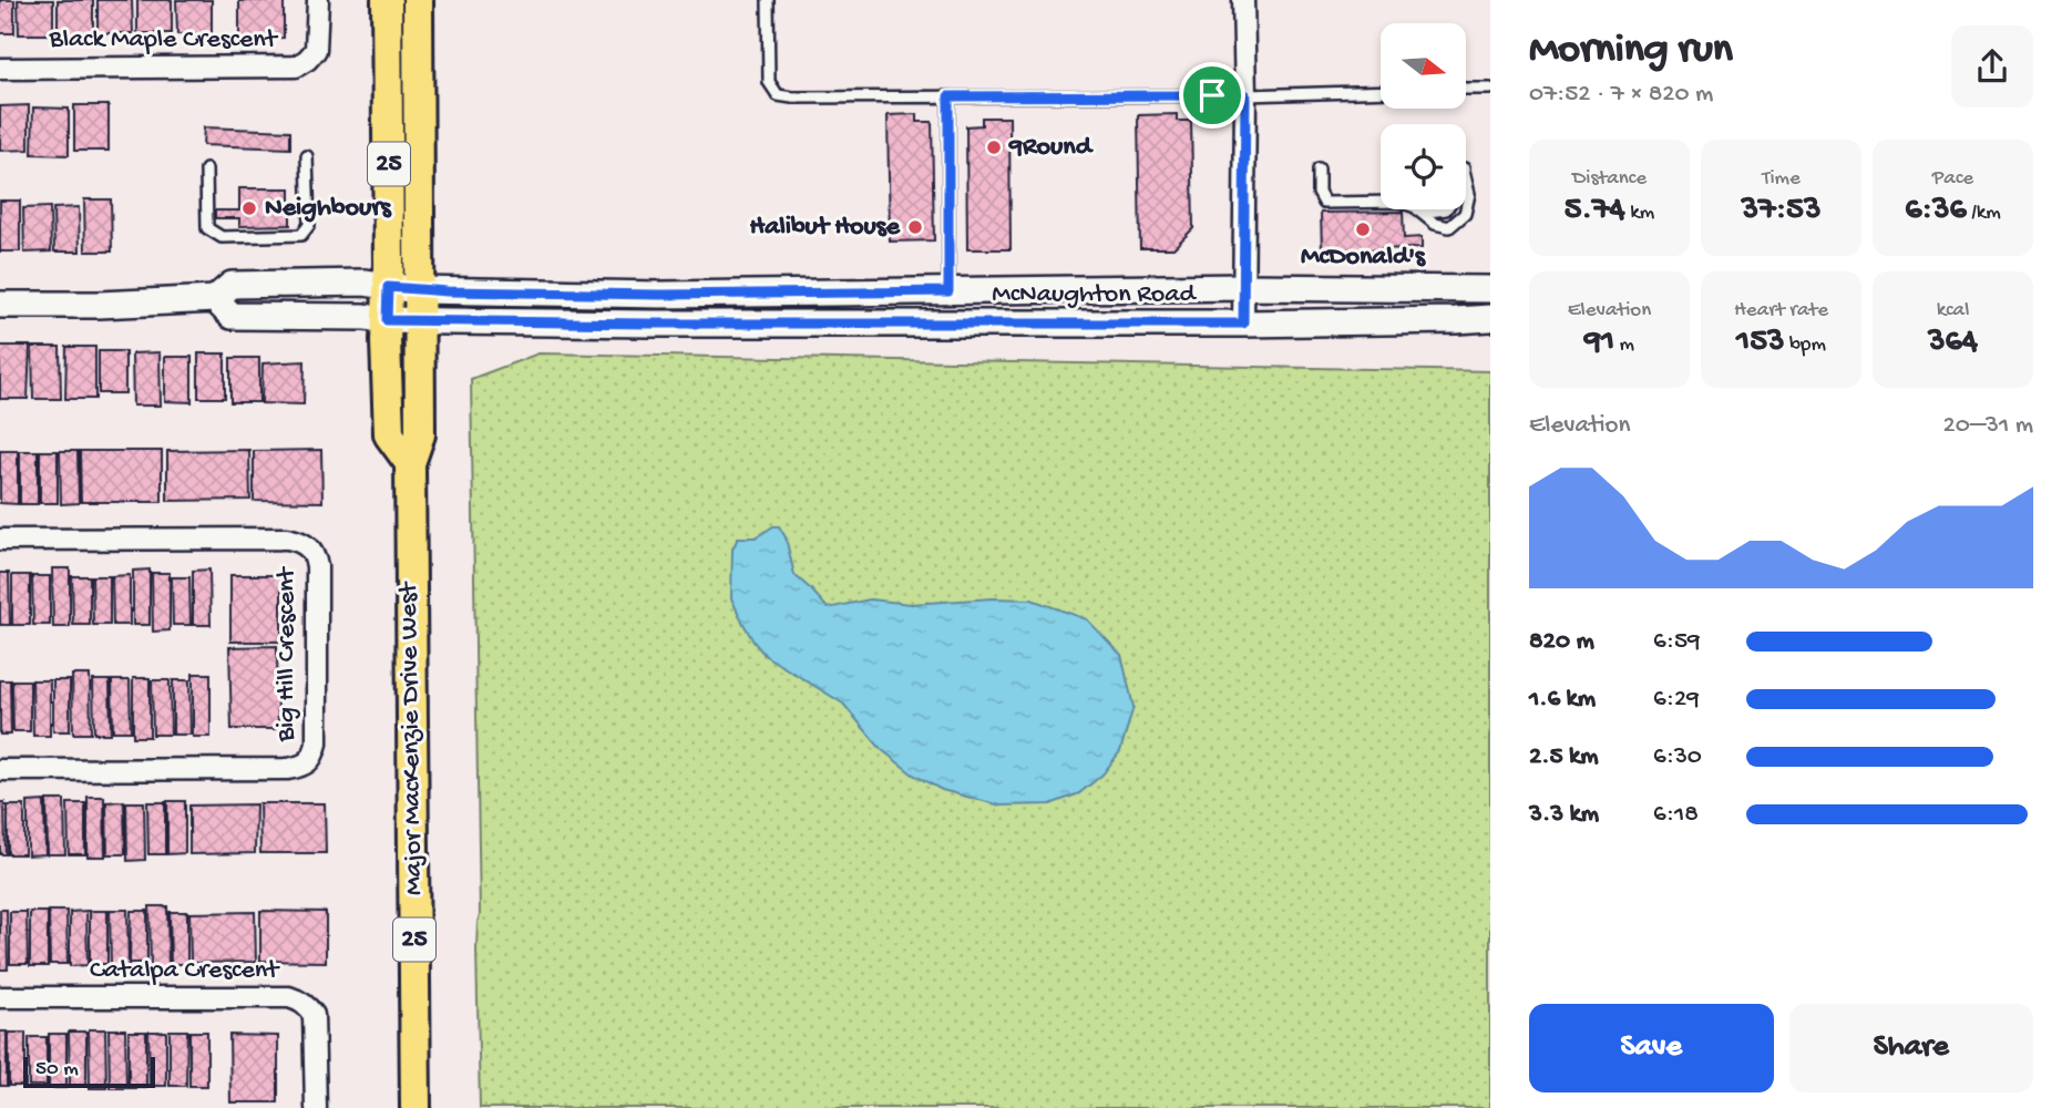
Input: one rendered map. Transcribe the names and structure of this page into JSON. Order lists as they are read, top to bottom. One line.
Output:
{"streets":{"main road":["25","Major MacKenzie Drive West"],"street":["Black Maple Crescent","McNaughton Road","Big Hill Crescent","Catalpa Crescent"]},"crossings":[["25","McNaughton Road"],["25","Major MacKenzie Drive West"],["McNaughton Road","Major MacKenzie Drive West"]],"places":["9Round","Neighbours","Halibut House","McDonald's"],"scale_bar":"50 m","north":"right","page":{"heading":["Morning run","07:52 · 7 × 820 m"],"stats":[["Distance","5.74 km"],["Time","37:53"],["Pace","6:36 /km"],["Elevation","91 m"],["Heart rate","153 bpm"],["kcal","364"]],"chart":["Elevation","20–31 m"],"list":[{"name":"820 m","note":"6:59"},{"name":"1.6 km","note":"6:29"},{"name":"2.5 km","note":"6:30"},{"name":"3.3 km","note":"6:18"}],"buttons":["Save","Share"],"scale":"50 m"}}
